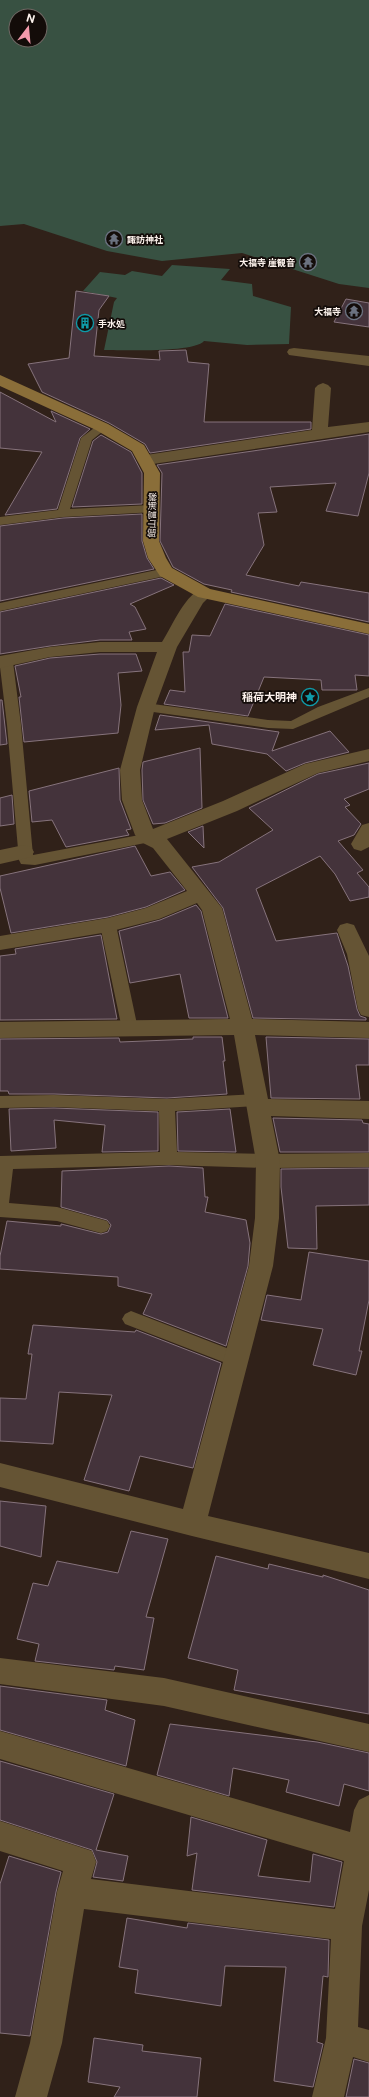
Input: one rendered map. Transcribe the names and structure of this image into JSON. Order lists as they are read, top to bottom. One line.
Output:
{"streets":{"main road":["館山富浦線"]},"places":{"temple":["諏訪神社","大福寺 崖観音","大福寺"],"building":["手水処"],"place":["稲荷大明神"]},"north":"top"}
